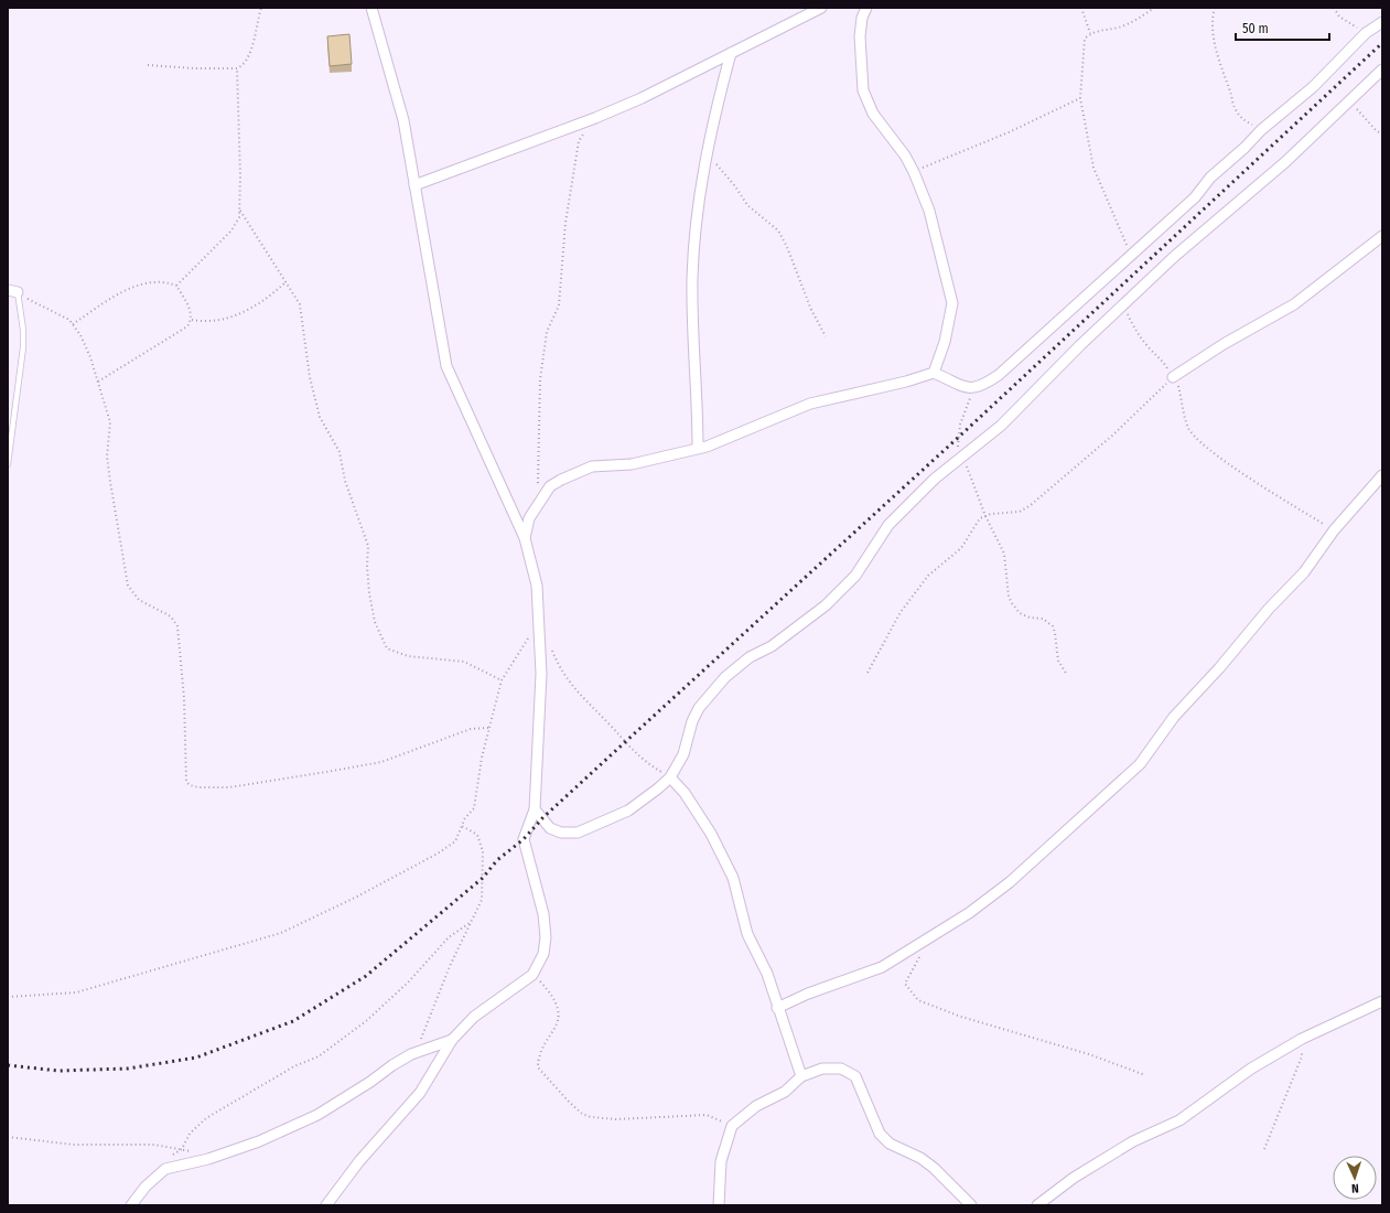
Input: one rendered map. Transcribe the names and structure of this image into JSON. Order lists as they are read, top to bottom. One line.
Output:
{"scale_bar":"50 m","north":"bottom"}
